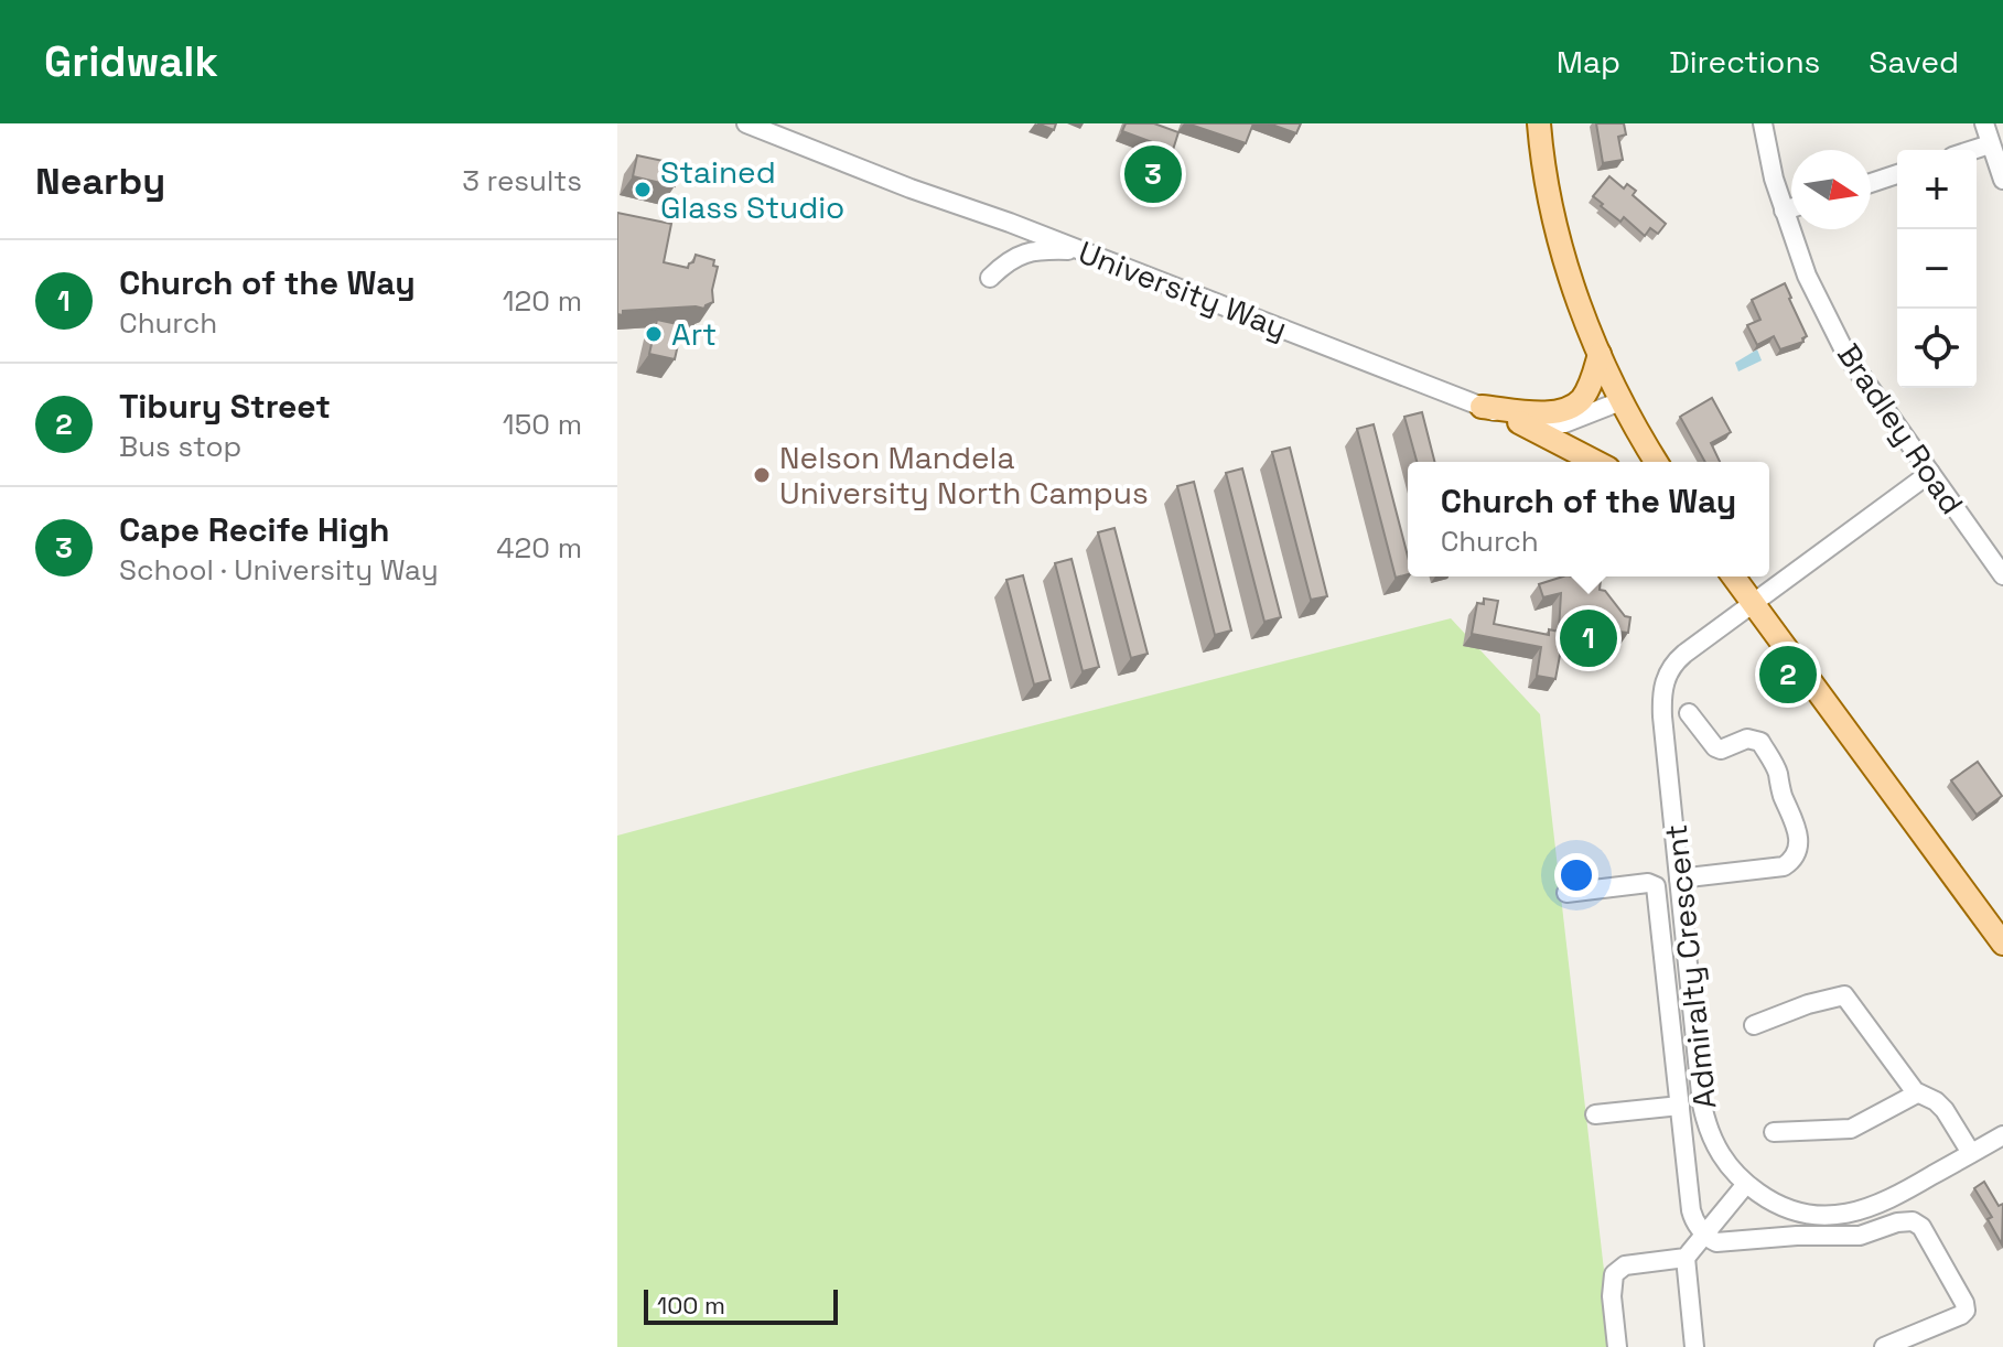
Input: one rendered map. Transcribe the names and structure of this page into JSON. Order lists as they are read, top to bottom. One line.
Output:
{"streets":{"street":["University Way","Bradley Road","Admiralty Crescent"]},"crossings":[["Bradley Road","Admiralty Crescent"]],"places":["Stained Glass Studio","Art","Nelson Mandela University North Campus"],"scale_bar":"100 m","north":"right","page":{"header":"Gridwalk","nav":["Map","Directions","Saved"],"heading":["Nearby","3 results"],"pins":["3","1","2"],"map_buttons":["+","−"],"list":[{"mark":"1","name":"Church of the Way","note":"Church","value":"120 m"},{"mark":"2","name":"Tibury Street","note":"Bus stop","value":"150 m"},{"mark":"3","name":"Cape Recife High","note":"School · University Way","value":"420 m"}],"popup":["Church of the Way","Church"],"scale":"100 m"}}
